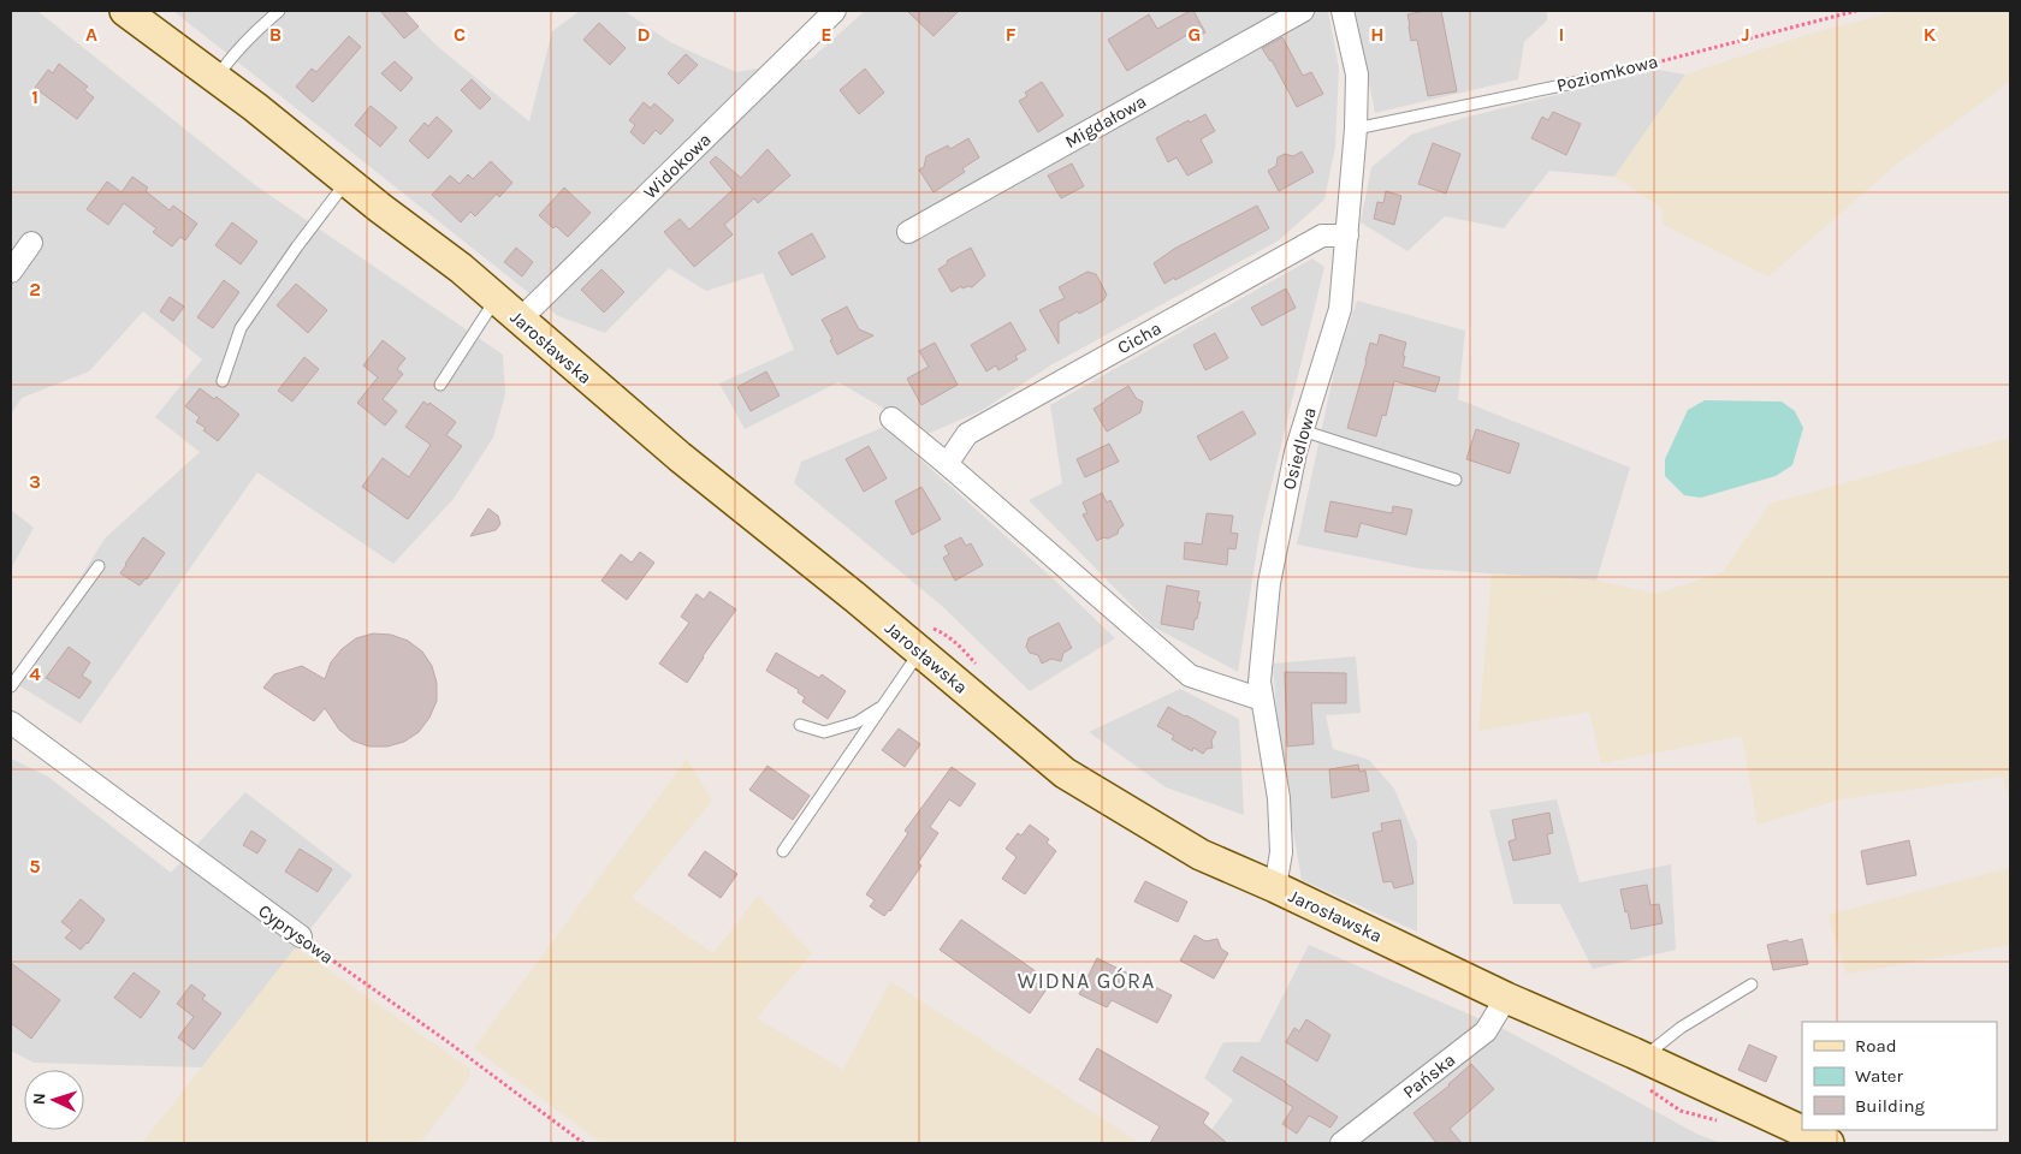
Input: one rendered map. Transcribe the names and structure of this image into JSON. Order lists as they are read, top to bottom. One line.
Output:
{"streets":{"main road":["Jarosławska"],"street":["Migdałowa","Widokowa","Cicha","Osiedlowa","Cyprysowa","Pańska"],"lane":["Poziomkowa"]},"crossings":[["Poziomkowa","Osiedlowa"],["Widokowa","Jarosławska"],["Cicha","Osiedlowa"],["Jarosławska","Osiedlowa"],["Jarosławska","Pańska"]],"districts":["WIDNA GÓRA"],"legend":["Road","Water","Building"],"north":"left","grid":{"columns":["A","B","C","D","E","F","G","H","I","J","K"],"rows":["1","2","3","4","5"]}}
